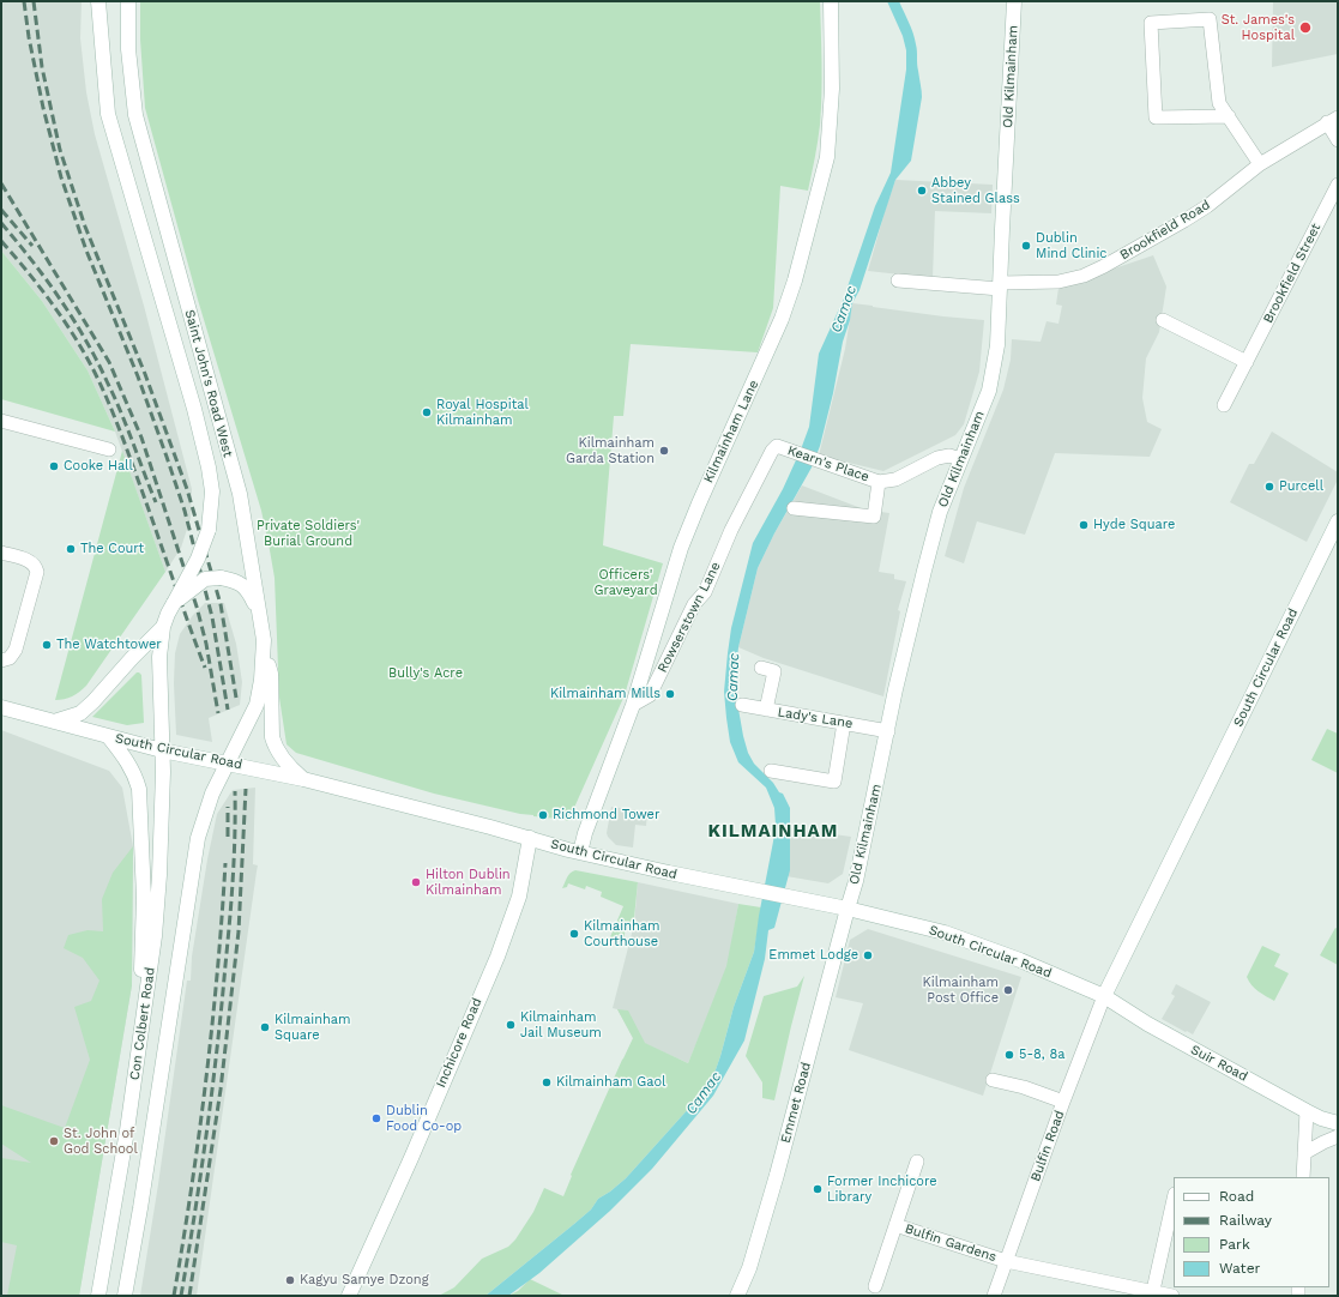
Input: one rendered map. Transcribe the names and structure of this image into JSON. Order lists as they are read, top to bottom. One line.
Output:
{"streets":{"main road":["Old Kilmainham","Saint John's Road West","Kilmainham Lane","South Circular Road","Con Colbert Road","Inchicore Road","Suir Road","Emmet Road"],"street":["Brookfield Road","Brookfield Street","Kearn's Place","Rowserstown Lane","Lady's Lane","Bulfin Road","Bulfin Gardens"]},"crossings":[["Old Kilmainham","Brookfield Road"],["Old Kilmainham","Kearn's Place"],["Old Kilmainham","South Circular Road"],["Old Kilmainham","Lady's Lane"],["Old Kilmainham","Emmet Road"],["Saint John's Road West","South Circular Road"],["Saint John's Road West","Con Colbert Road"],["Kilmainham Lane","Rowserstown Lane"],["Kilmainham Lane","South Circular Road"],["Kearn's Place","Rowserstown Lane"],["South Circular Road","Con Colbert Road"],["South Circular Road","Inchicore Road"],["South Circular Road","Suir Road"],["South Circular Road","Emmet Road"],["South Circular Road","Bulfin Road"],["Suir Road","Bulfin Road"],["Bulfin Road","Bulfin Gardens"]],"districts":["KILMAINHAM"],"water":["Camac"],"parks":["Private Soldiers' Burial Ground","Officers' Graveyard","Bully's Acre"],"places":["St. James's Hospital","Abbey Stained Glass","Dublin Mind Clinic","Royal Hospital Kilmainham","Kilmainham Garda Station","Cooke Hall","Purcell","Hyde Square","The Court","The Watchtower","Kilmainham Mills","Richmond Tower","Hilton Dublin Kilmainham","Kilmainham Courthouse","Emmet Lodge","Kilmainham Post Office","Kilmainham Jail Museum","Kilmainham Square","5-8, 8a","Kilmainham Gaol","Dublin Food Co-op","St. John of God School","Former Inchicore Library","Kagyu Samye Dzong"],"legend":["Road","Railway","Park","Water"]}
